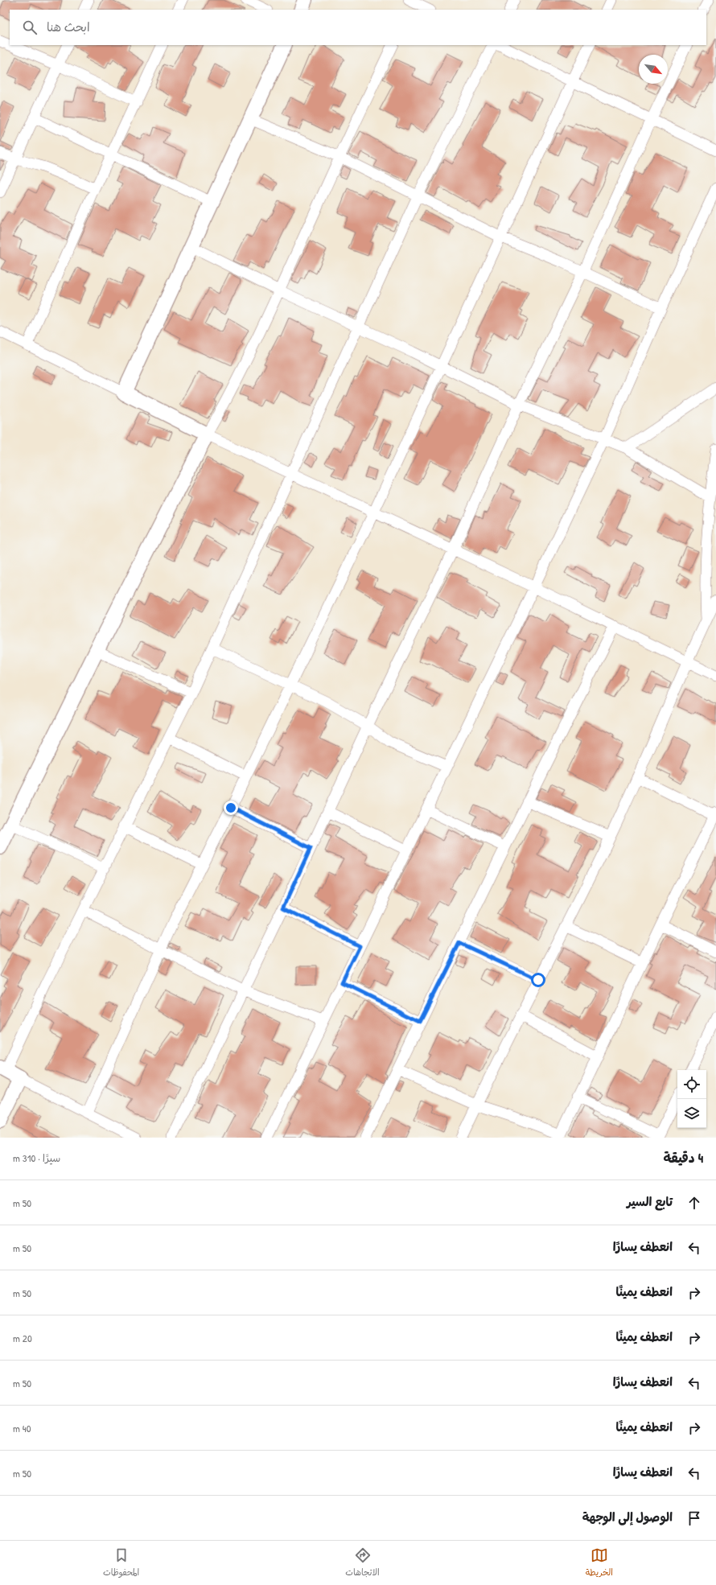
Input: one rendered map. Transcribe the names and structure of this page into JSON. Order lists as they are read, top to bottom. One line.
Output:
{"north":"bottom right","page":{"search":"ابحث هنا","heading":["4 دقيقة","سيرًا · 310 m"],"list":[["تابع السير","50 m"],["انعطف يسارًا","50 m"],["انعطف يمينًا","50 m"],["انعطف يمينًا","20 m"],["انعطف يسارًا","50 m"],["انعطف يمينًا","40 m"],["انعطف يسارًا","50 m"],"الوصول إلى الوجهة"],"nav":["الخريطة","الاتجاهات","المحفوظات"]}}
